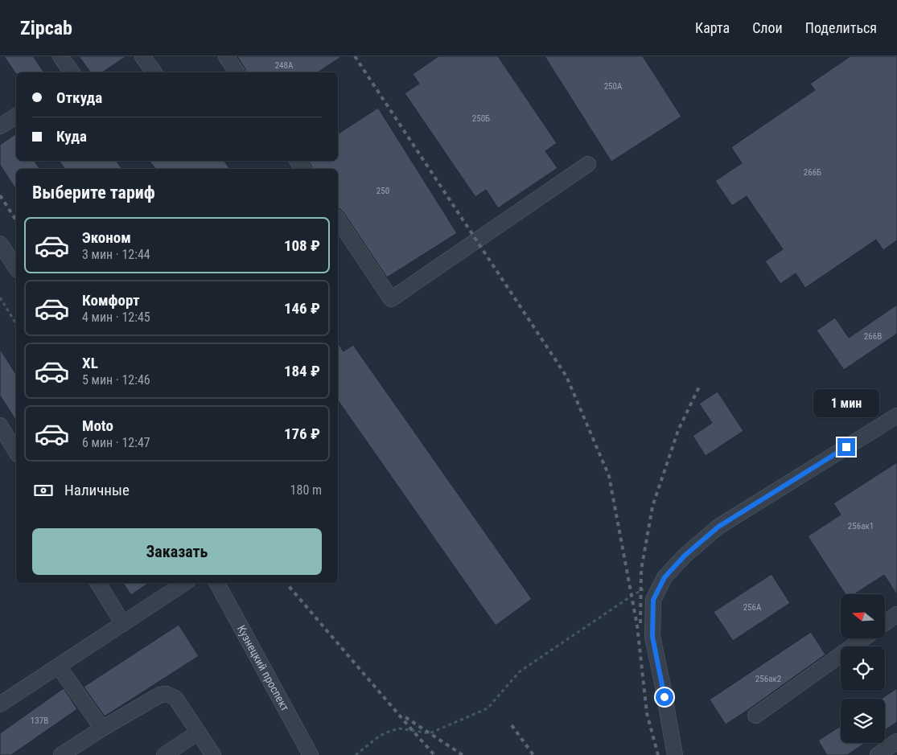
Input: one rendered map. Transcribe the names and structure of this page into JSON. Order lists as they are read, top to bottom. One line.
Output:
{"streets":{"street":["Кузнецкий проспект"]},"house_numbers":["248А","250А","250Б","266Б","250","266В","256ак1","256А","256ак2","137В"],"north":"left","page":{"header":"Zipcab","nav":["Карта","Слои","Поделиться"],"banner":["Откуда","Куда"],"heading":"Выберите тариф","list":[{"name":"Эконом","note":"3 мин · 12:44","value":"108 ₽"},{"name":"Комфорт","note":"4 мин · 12:45","value":"146 ₽"},{"name":"XL","note":"5 мин · 12:46","value":"184 ₽"},{"name":"Moto","note":"6 мин · 12:47","value":"176 ₽"}],"bubble":"1 мин","pay":["Наличные","180 m"],"buttons":"Заказать"}}
